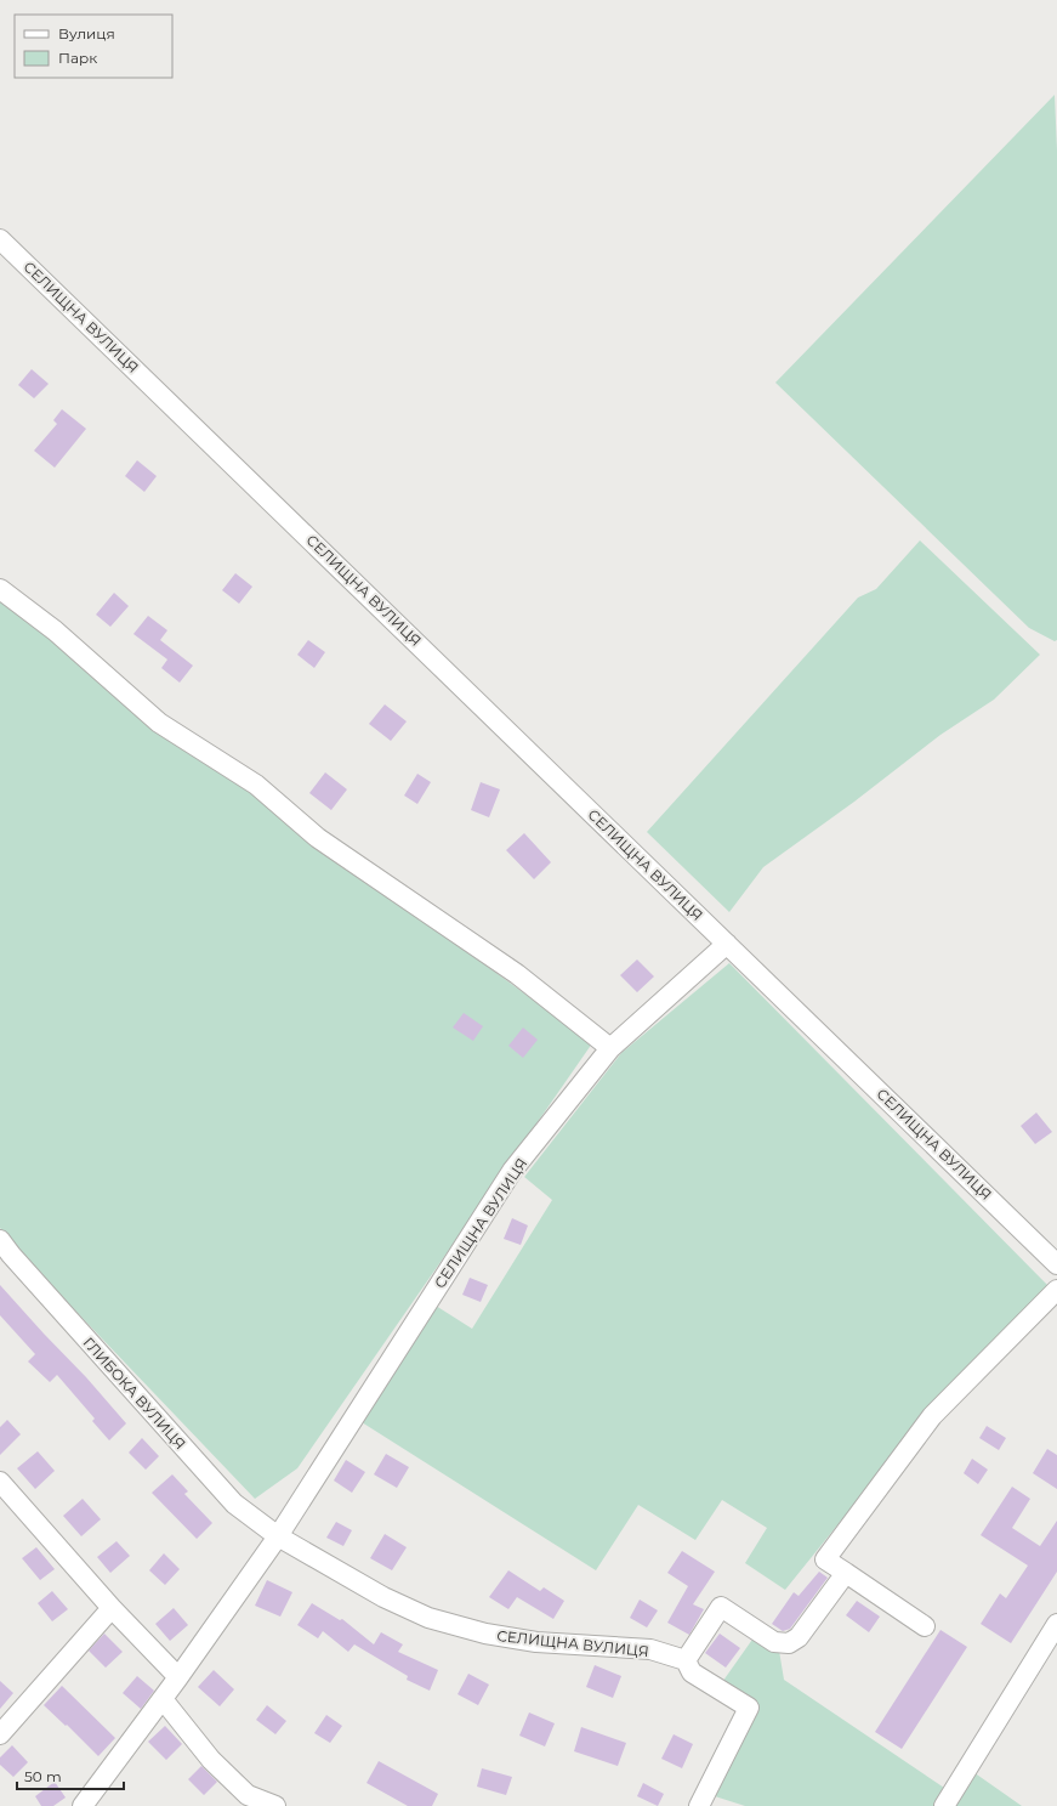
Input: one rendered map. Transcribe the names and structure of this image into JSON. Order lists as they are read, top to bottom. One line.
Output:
{"streets":{"street":["СЕЛИЩНА ВУЛИЦЯ","ГЛИБОКА ВУЛИЦЯ"]},"crossings":[["СЕЛИЩНА ВУЛИЦЯ","ГЛИБОКА ВУЛИЦЯ"]],"legend":["Вулиця","Парк"],"scale_bar":"50 m"}
